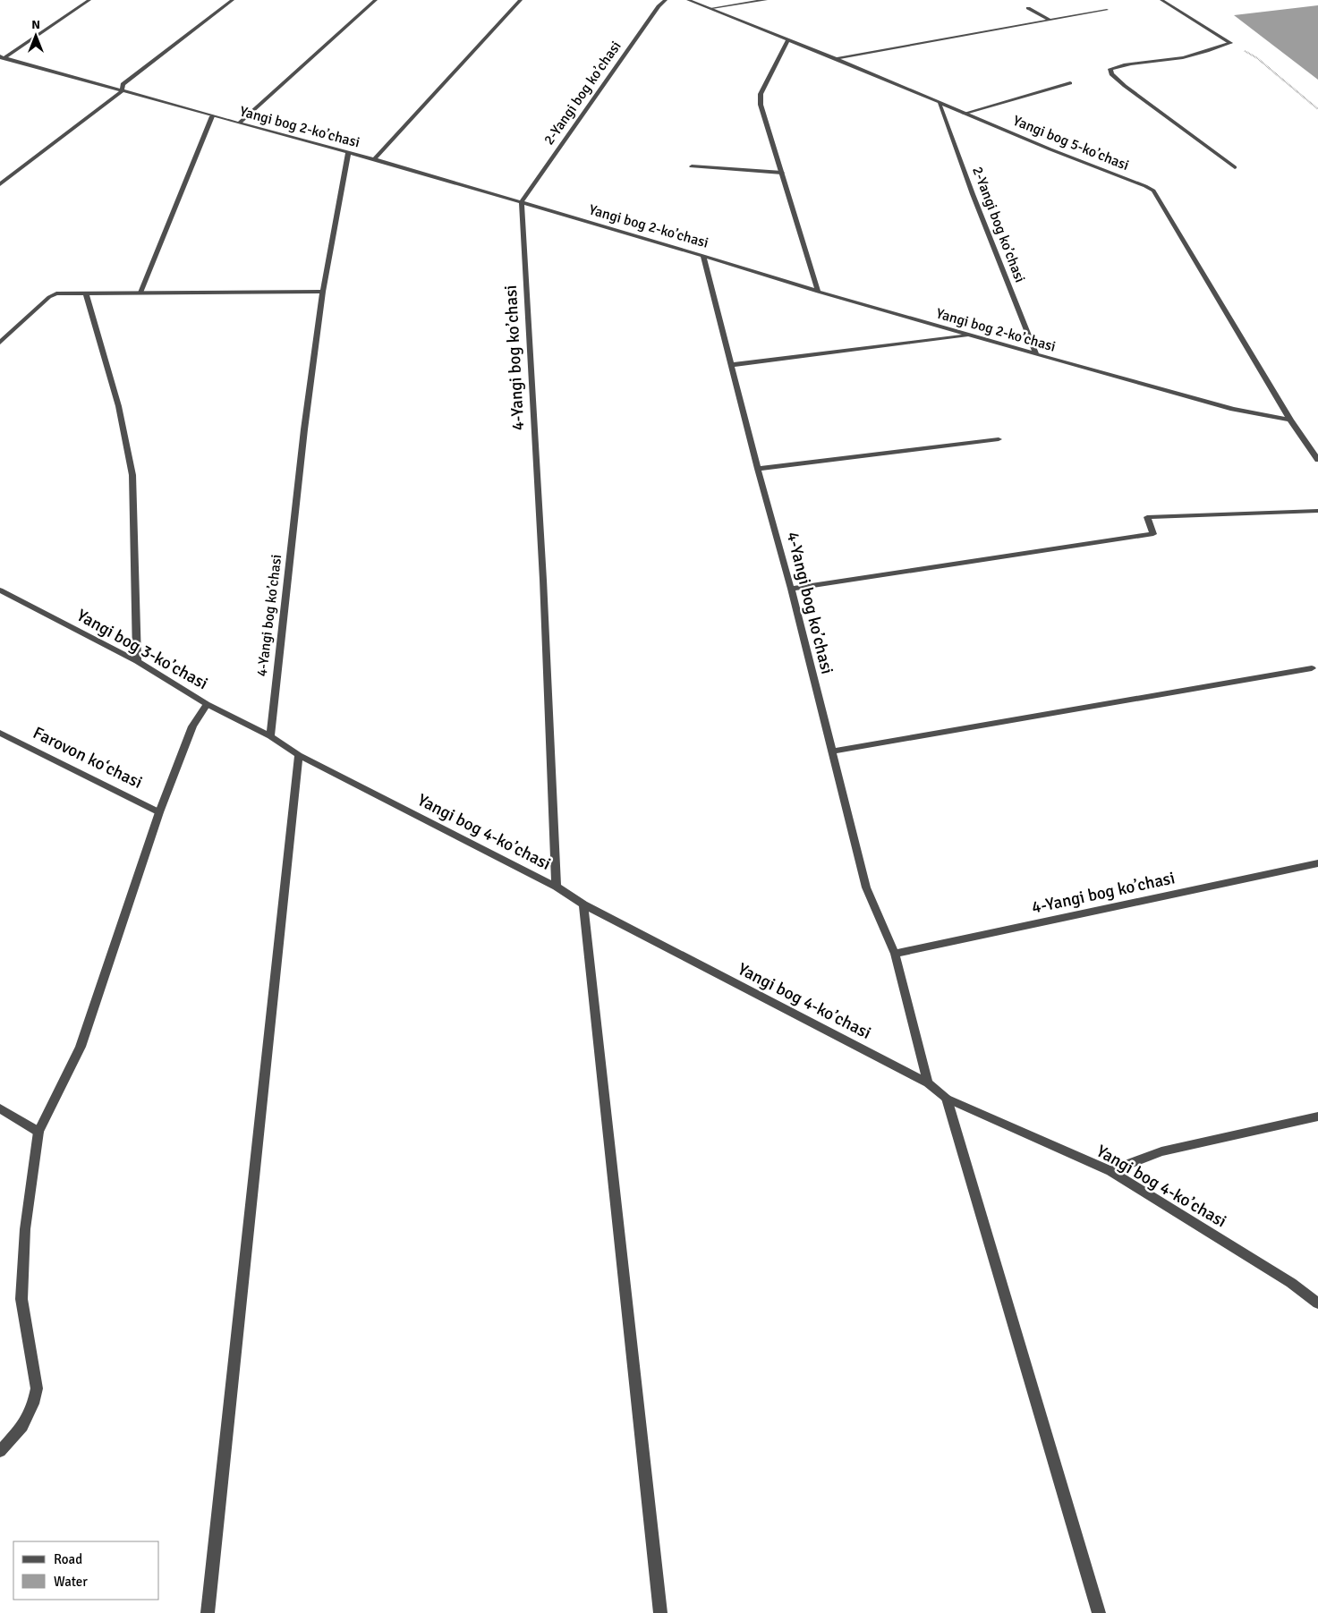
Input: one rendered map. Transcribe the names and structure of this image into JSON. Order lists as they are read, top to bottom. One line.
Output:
{"streets":{"street":["2-Yangi bog koʼchasi","Yangi bog 2-koʼchasi","Yangi bog 5-koʼchasi","4-Yangi bog koʼchasi","Yangi bog 3-koʼchasi","Farovon koʻchasi","Yangi bog 4-koʼchasi"]},"crossings":[["2-Yangi bog koʼchasi","Yangi bog 2-koʼchasi"],["2-Yangi bog koʼchasi","Yangi bog 5-koʼchasi"],["2-Yangi bog koʼchasi","4-Yangi bog koʼchasi"],["Yangi bog 2-koʼchasi","Yangi bog 5-koʼchasi"],["Yangi bog 2-koʼchasi","4-Yangi bog koʼchasi"],["4-Yangi bog koʼchasi","Yangi bog 3-koʼchasi"],["4-Yangi bog koʼchasi","Yangi bog 4-koʼchasi"],["Yangi bog 3-koʼchasi","Yangi bog 4-koʼchasi"]],"legend":["Road","Water"],"north":"top"}
